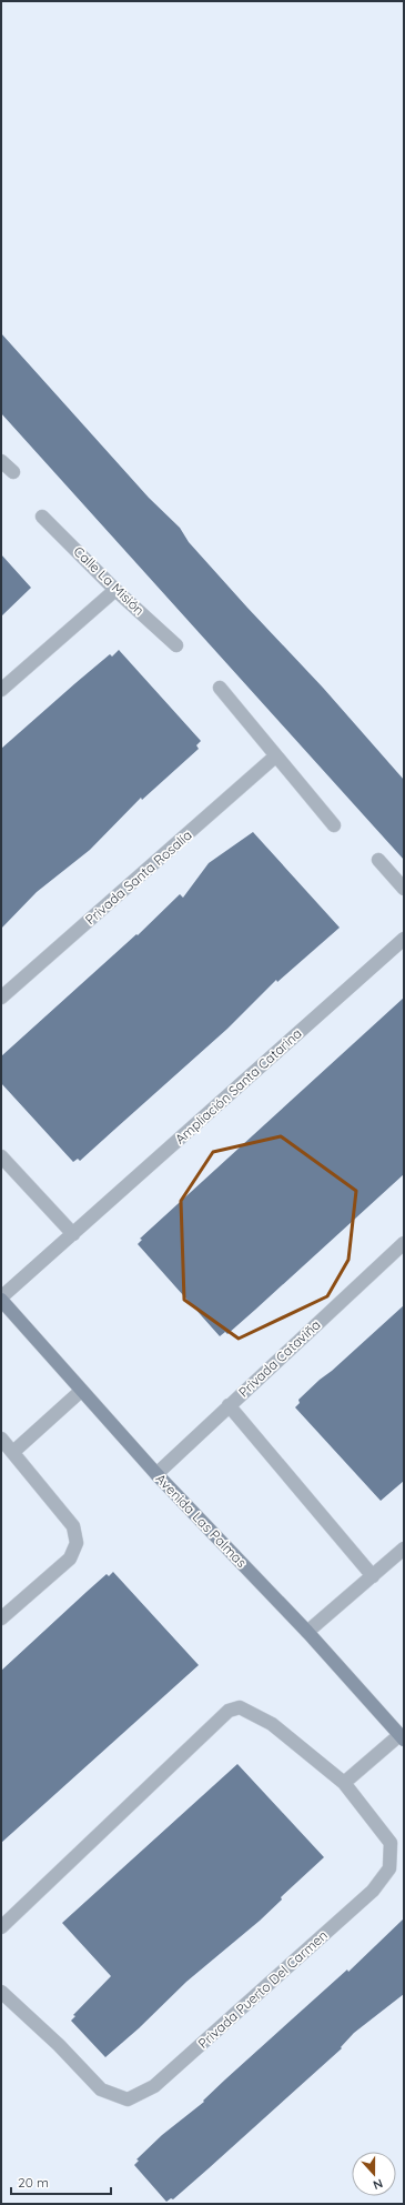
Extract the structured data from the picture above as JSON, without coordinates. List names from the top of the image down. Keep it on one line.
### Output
{"streets":{"main road":["Avenida Las Palmas"],"street":["Calle La Misión","Privada Santa Rosalía","Ampliación Santa Catarina","Privada Cataviña","Privada Puerto Del Carmen"]},"crossings":[["Ampliación Santa Catarina","Avenida Las Palmas"],["Privada Cataviña","Avenida Las Palmas"]],"scale_bar":"20 m","north":"bottom"}
